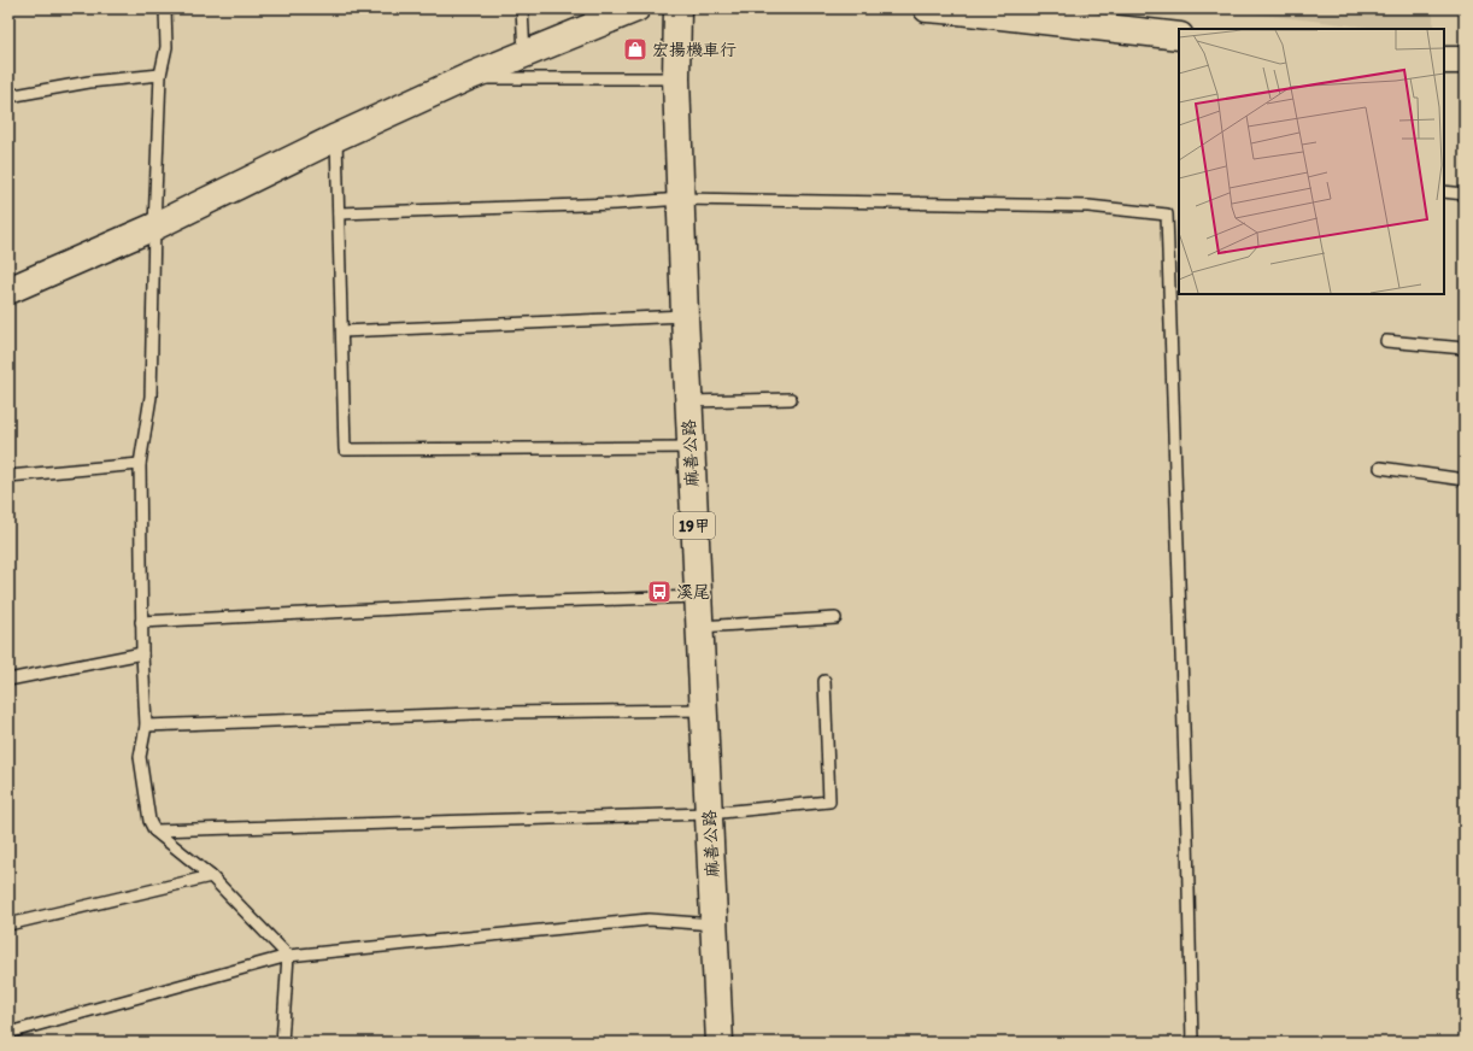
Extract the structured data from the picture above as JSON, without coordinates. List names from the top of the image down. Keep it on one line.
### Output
{"streets":{"main road":["麻善公路","19甲"]},"places":{"shop":["宏揚機車行"],"bus stop":["溪尾"]}}
